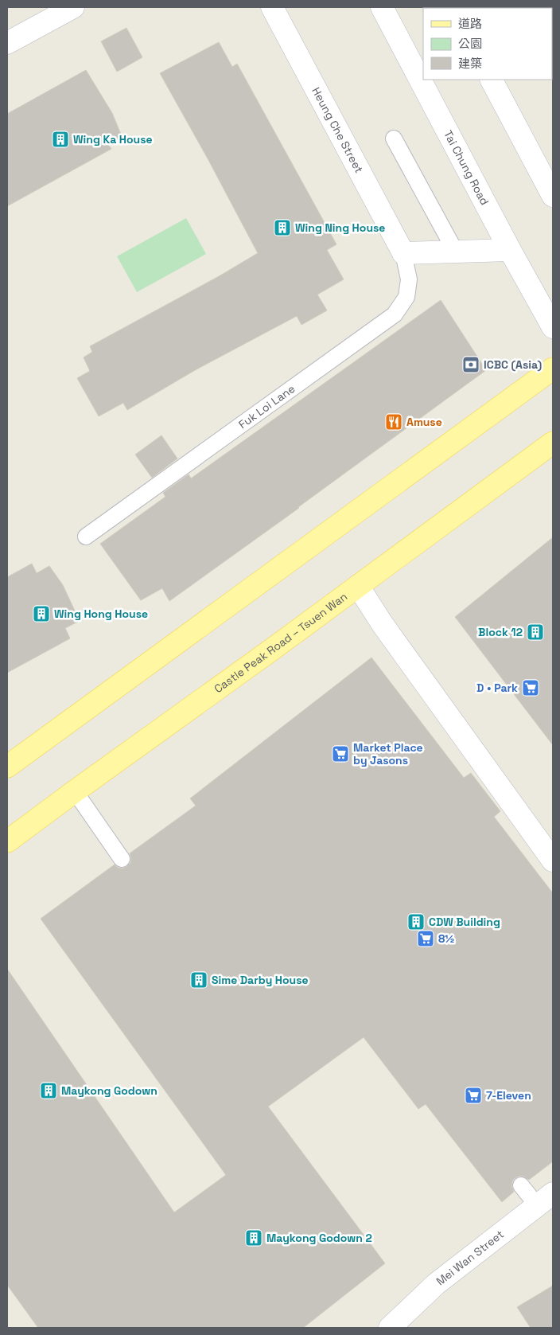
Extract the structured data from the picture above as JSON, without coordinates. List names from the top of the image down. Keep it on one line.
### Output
{"streets":{"main road":["Castle Peak Road – Tsuen Wan"],"street":["Heung Che Street","Tai Chung Road","Mei Wan Street"],"lane":["Fuk Loi Lane"]},"crossings":[["Heung Che Street","Fuk Loi Lane"]],"places":{"building":["Wing Ka House","Wing Ning House","Wing Hong House","Block 12","CDW Building","Sime Darby House","Maykong Godown","Maykong Godown 2"],"bank":["ICBC (Asia)"],"restaurant":["Amuse"],"supermarket":["D • Park","Market Place by Jasons","8½","7-Eleven"]},"legend":["道路","公園","建築"]}
